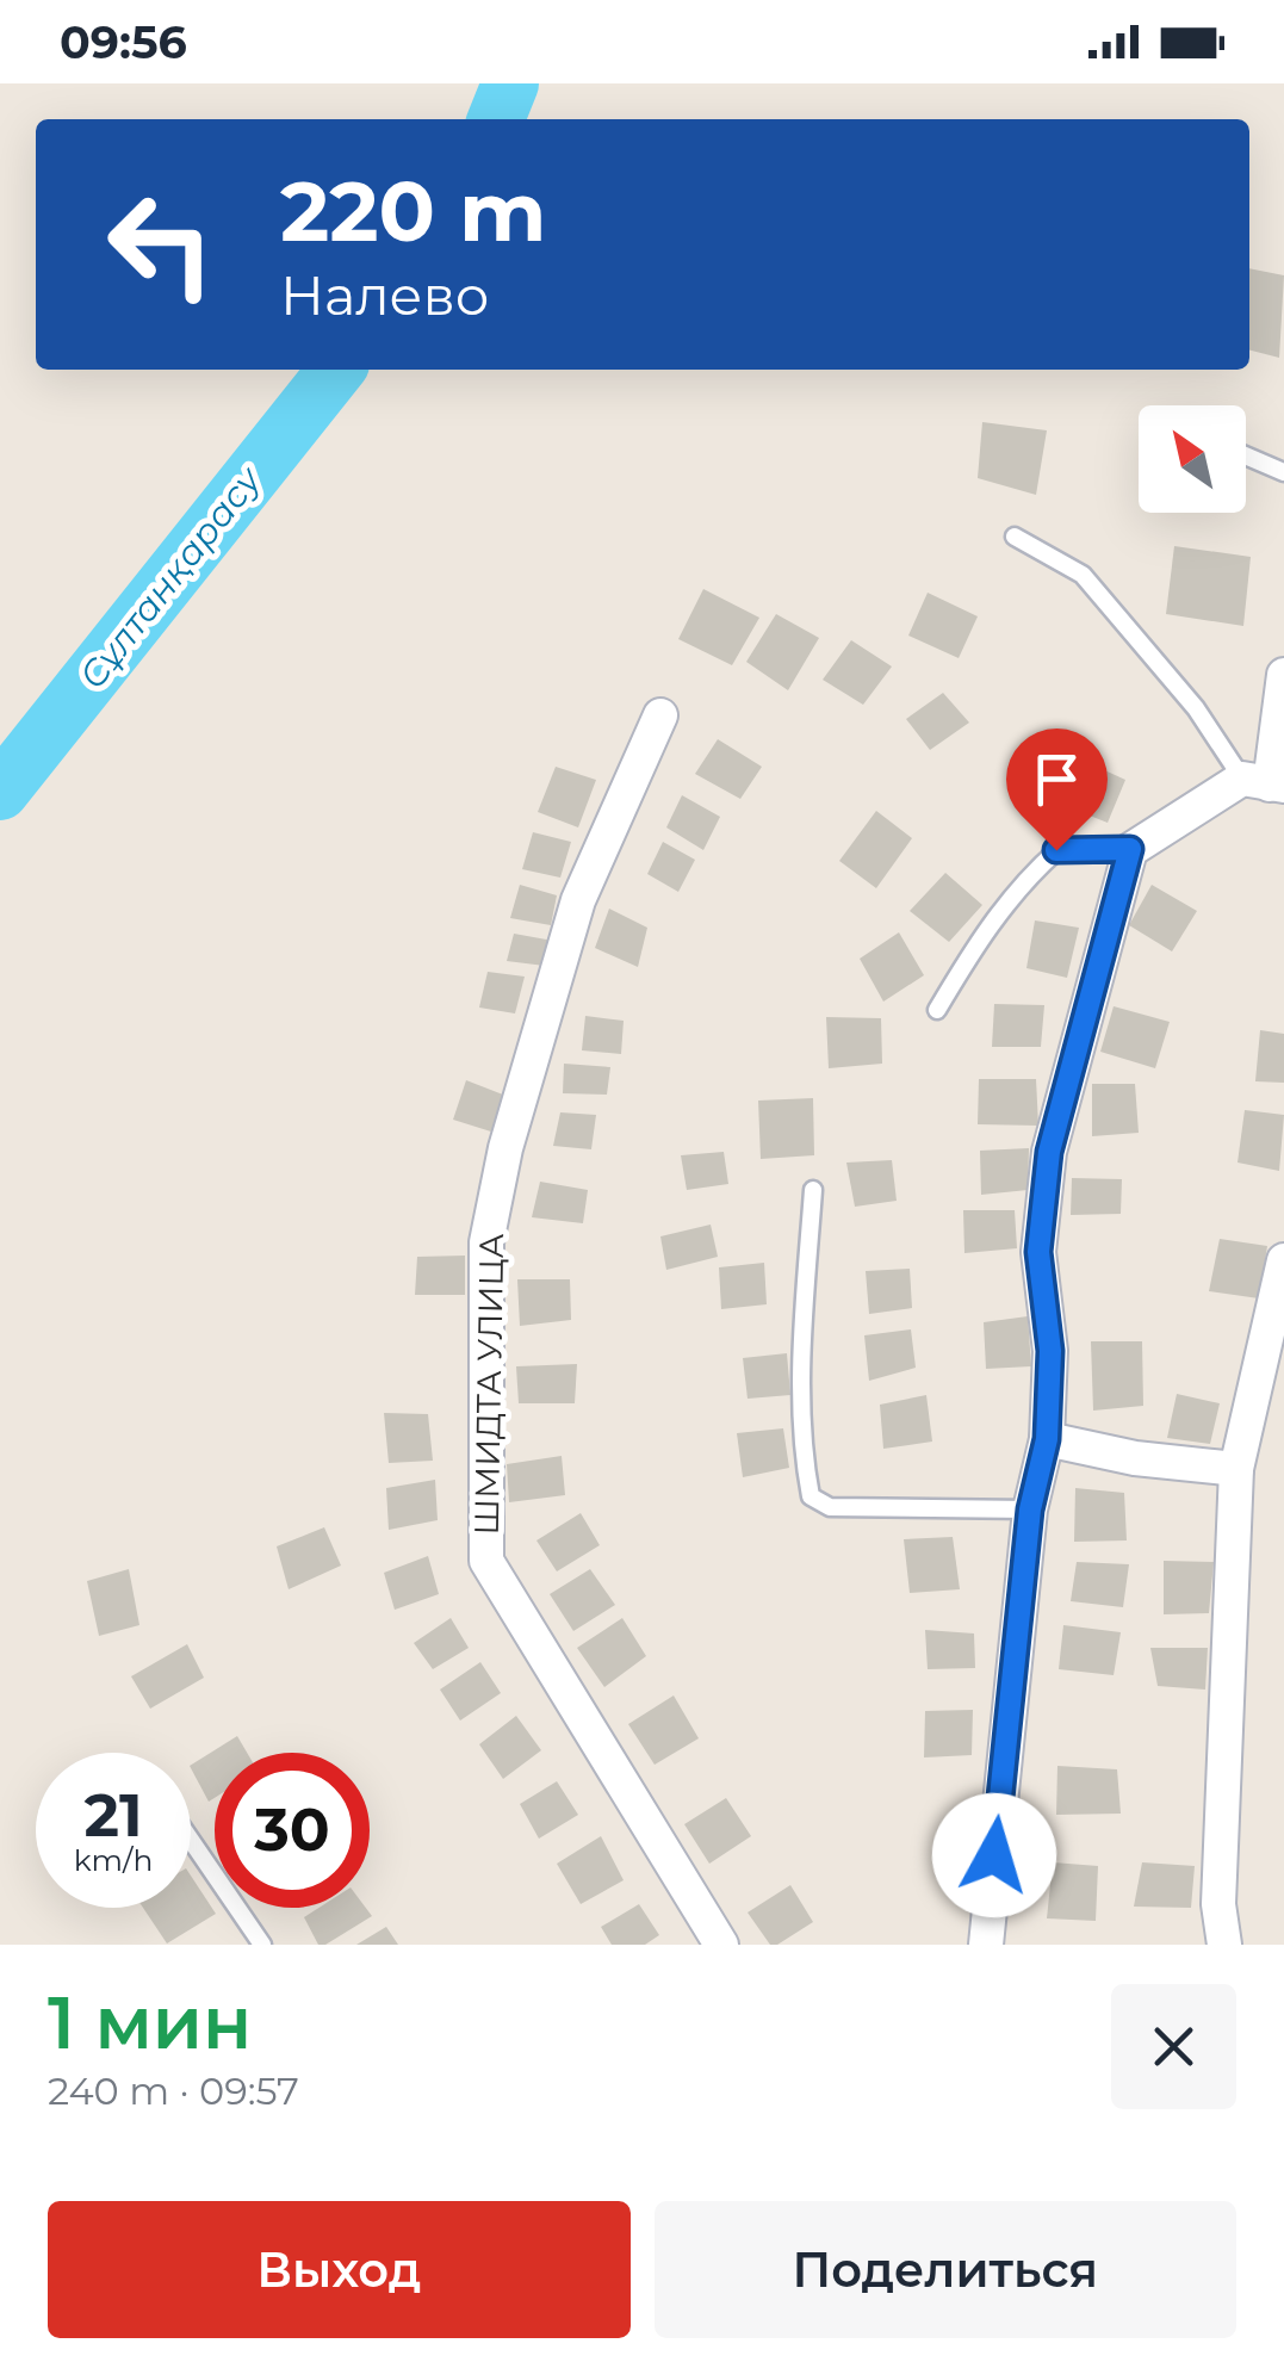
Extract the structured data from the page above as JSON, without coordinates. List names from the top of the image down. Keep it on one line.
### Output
{"streets":{"street":["ШМИДТА УЛИЦА"]},"water":["Сұлтанқарасу"],"north":"top left","page":{"status":"09:56","turn":["220 m","Налево"],"speed":"21 km/h","limit":"30","heading":["1 мин","240 m · 09:57"],"buttons":["Выход","Поделиться"]}}
